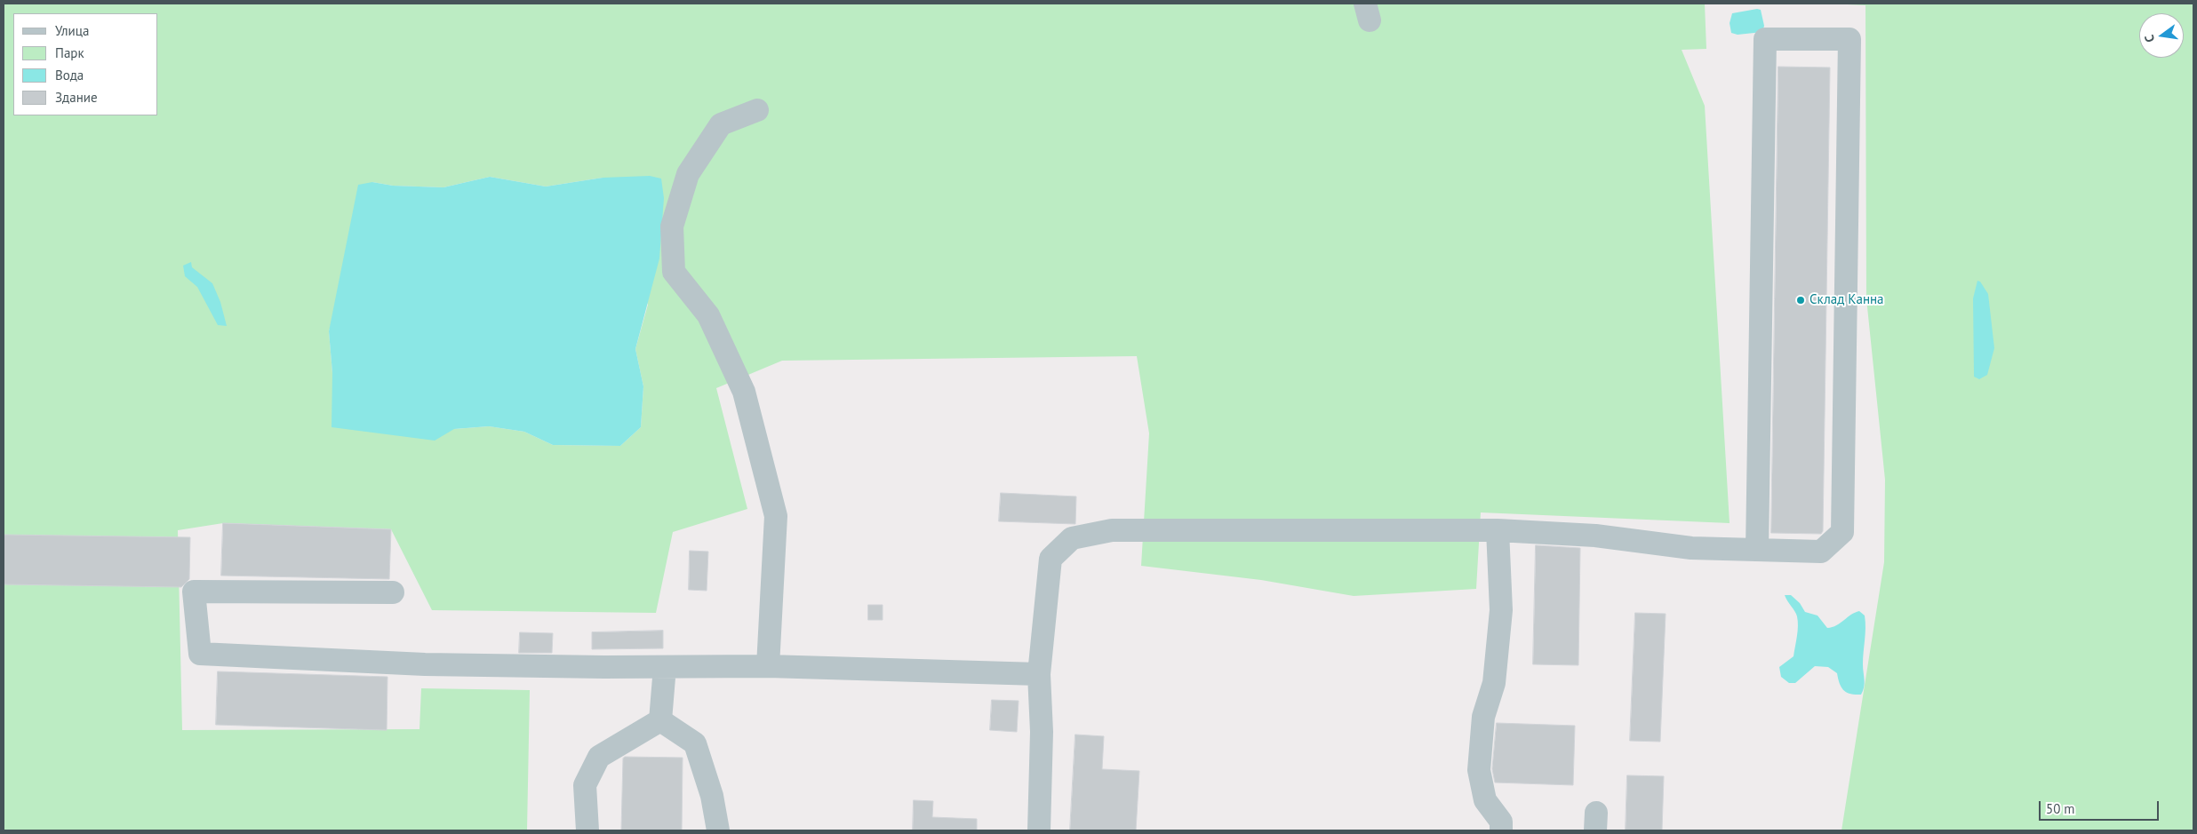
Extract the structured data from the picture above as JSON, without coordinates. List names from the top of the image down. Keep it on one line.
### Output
{"places":["Склад Канна"],"legend":["Улица","Парк","Вода","Здание"],"scale_bar":"50 m","north":"left"}
